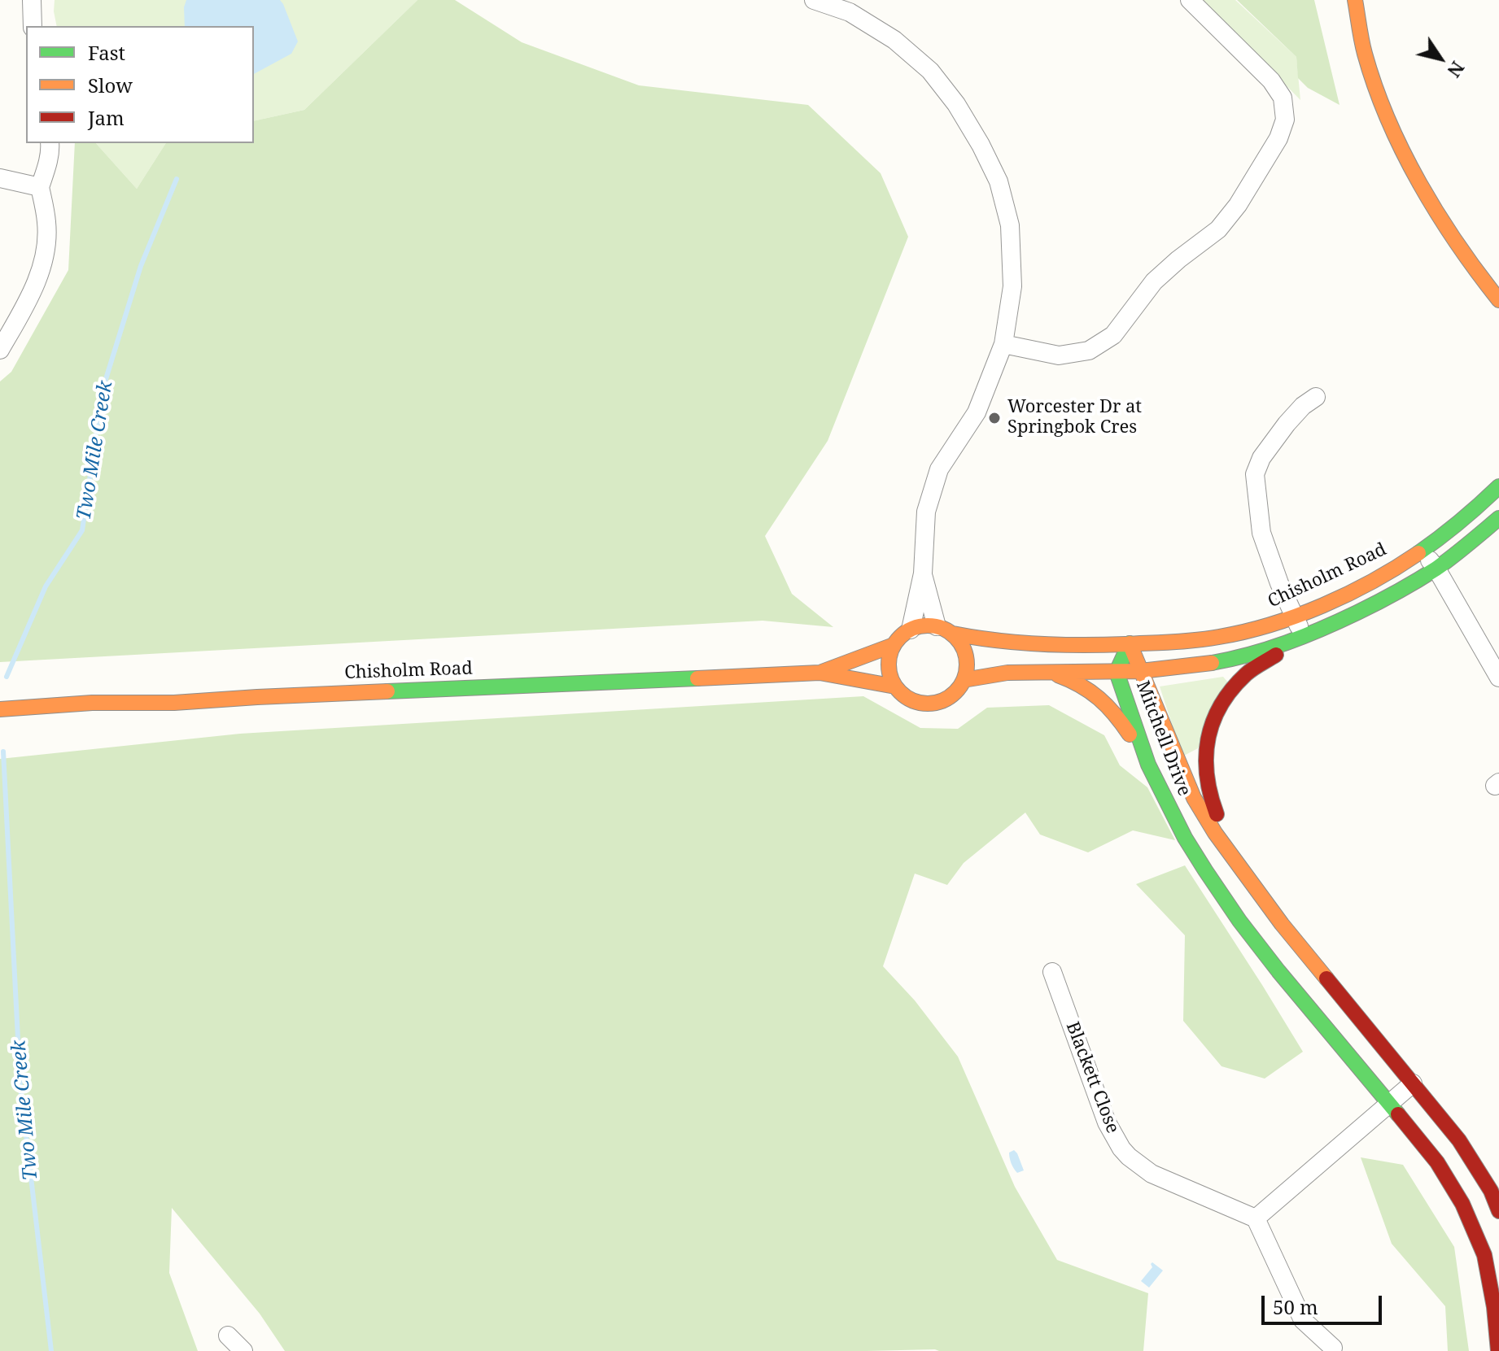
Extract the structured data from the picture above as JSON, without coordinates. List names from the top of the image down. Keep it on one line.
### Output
{"streets":{"main road":["Chisholm Road","Mitchell Drive"],"street":["Blackett Close"]},"crossings":[["Chisholm Road","Mitchell Drive"]],"water":["Two Mile Creek"],"places":["Worcester Dr at Springbok Cres"],"legend":["Fast","Slow","Jam"],"scale_bar":"50 m","north":"bottom right"}
